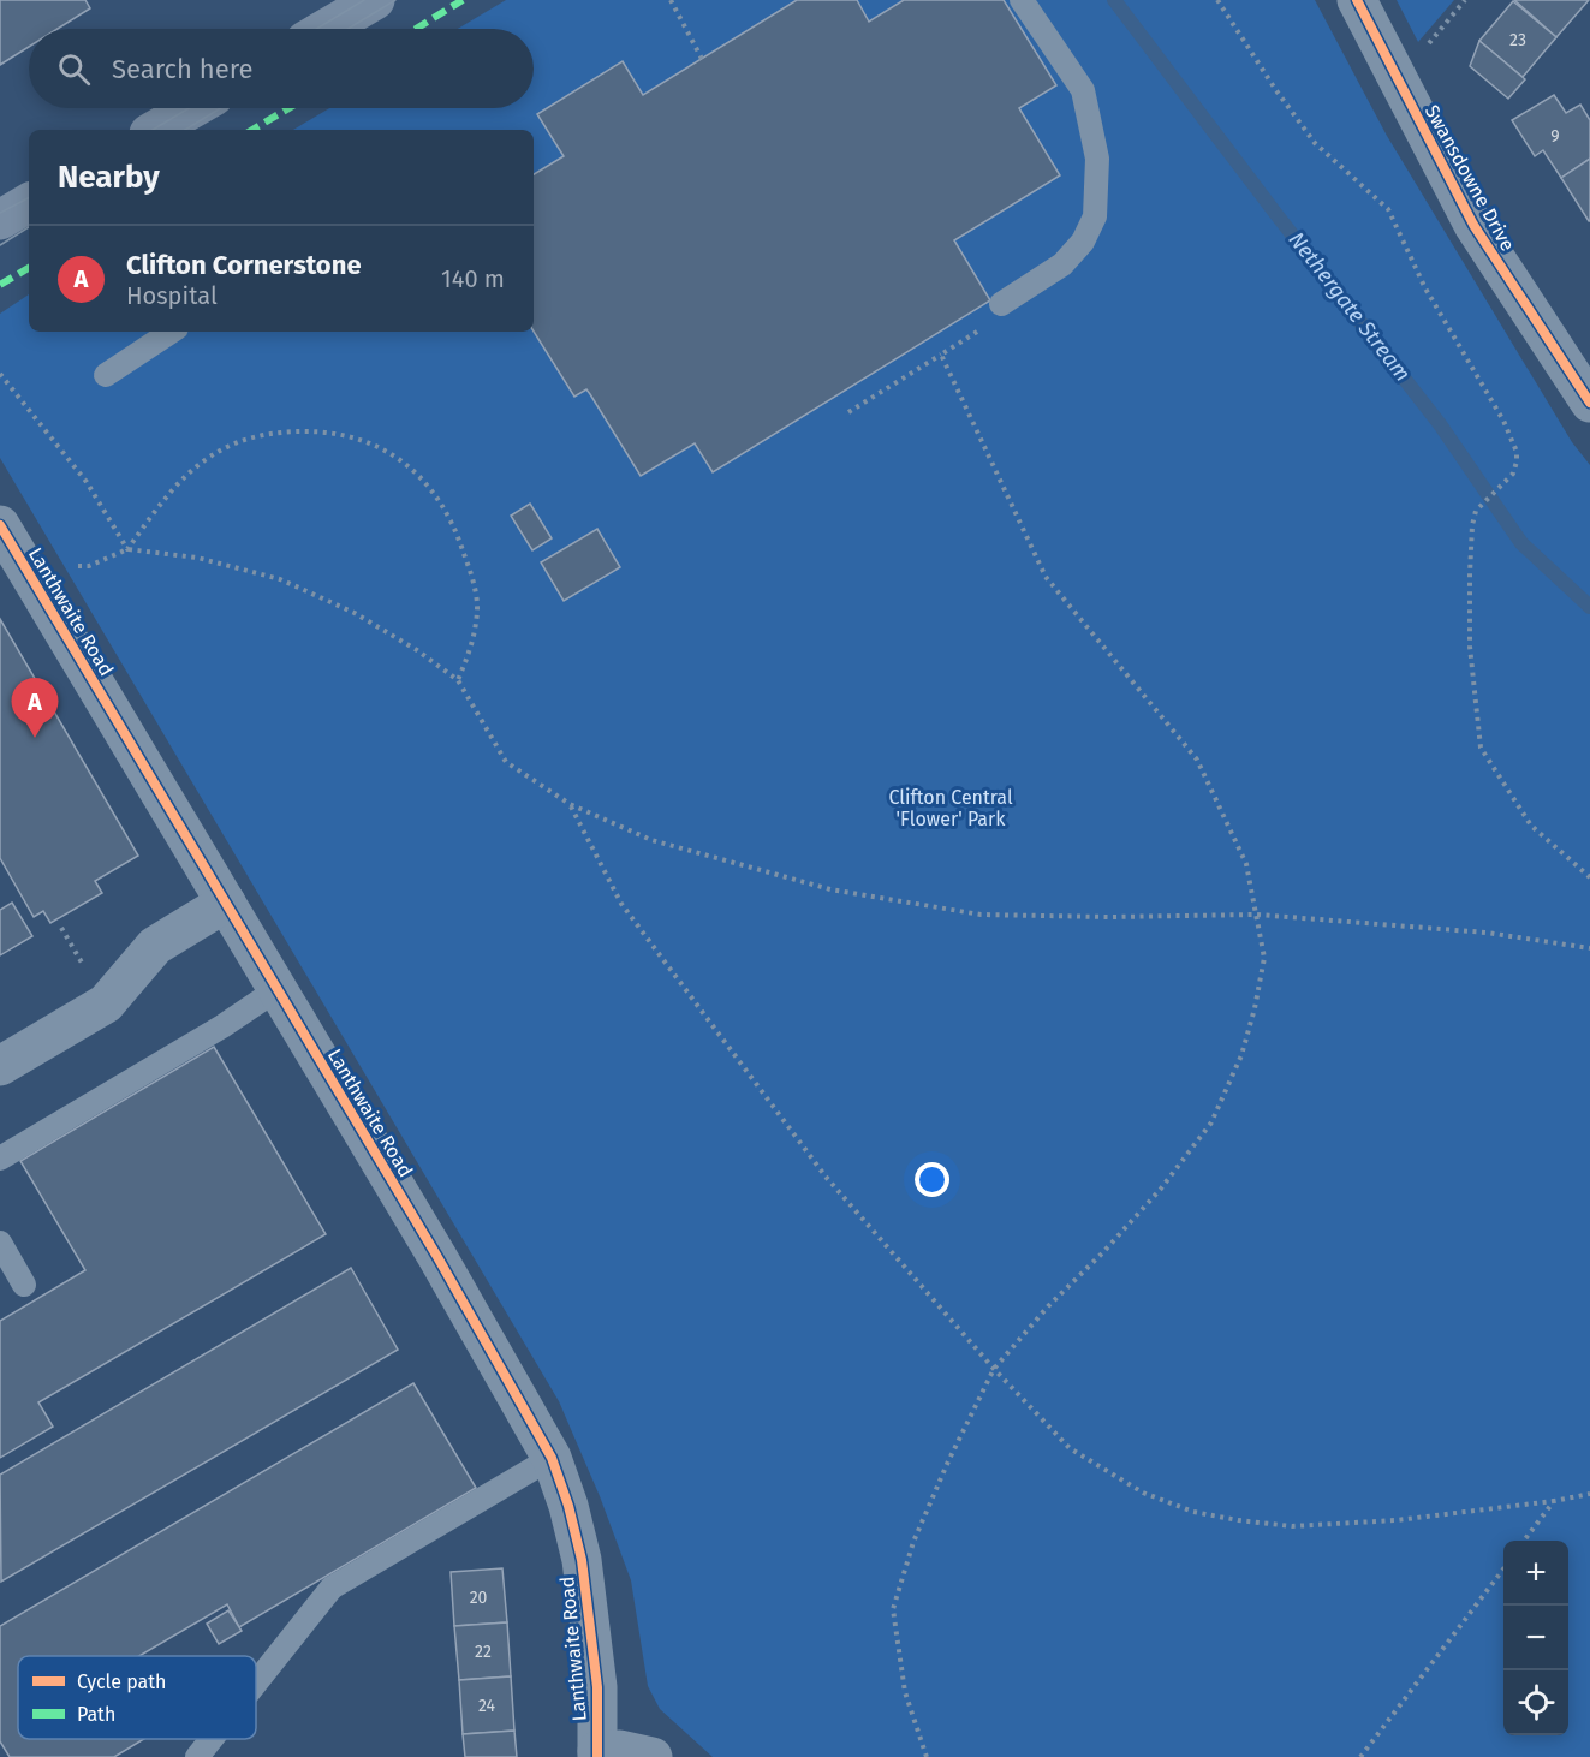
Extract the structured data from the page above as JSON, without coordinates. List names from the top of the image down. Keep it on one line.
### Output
{"streets":{"street":["Swansdowne Drive","Lanthwaite Road"]},"water":["Nethergate Stream"],"parks":["Clifton Central 'Flower' Park"],"house_numbers":["23","9","20","22","24"],"legend":["Cycle path","Path"],"page":{"search":"Search here","heading":"Nearby","list":[{"mark":"A","name":"Clifton Cornerstone","note":"Hospital","value":"140 m"}],"pins":"A","map_buttons":["+","−"]}}
